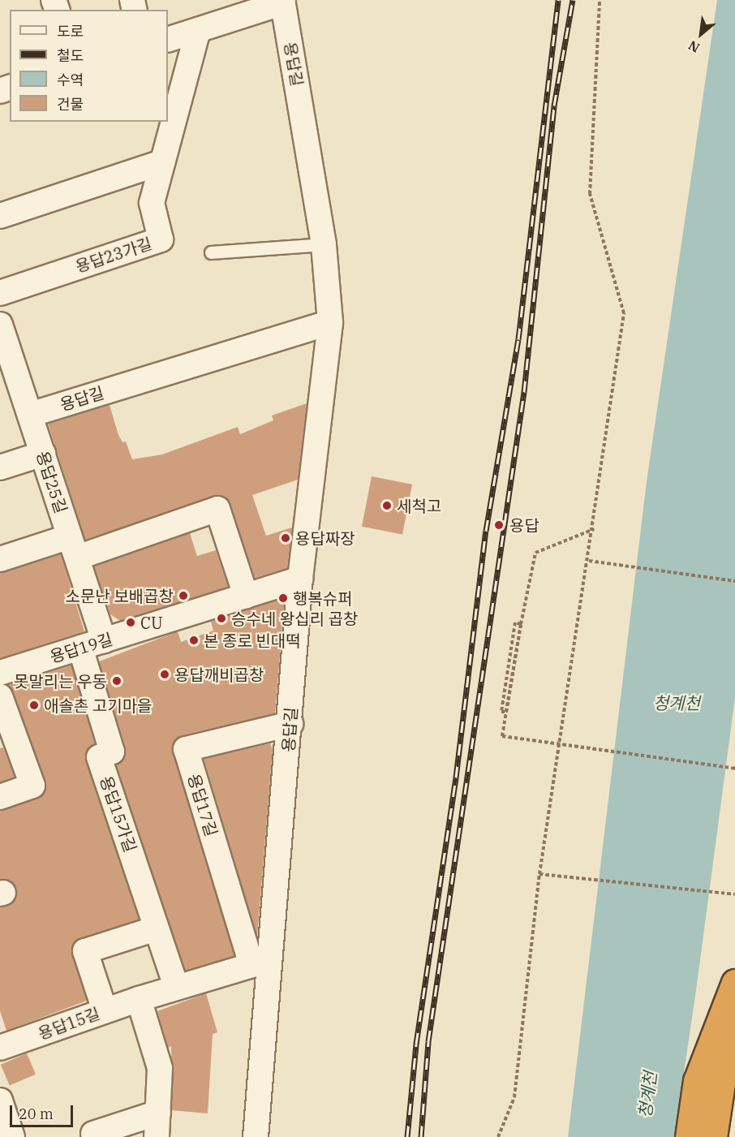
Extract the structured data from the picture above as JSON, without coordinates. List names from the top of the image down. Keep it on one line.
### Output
{"streets":{"street":["용답길","용답23가길","용답25길","용답19길","용답17길","용답15가길","용답15길"]},"crossings":[["용답길","용답25길"],["용답길","용답19길"],["용답길","용답17길"],["용답길","용답15길"],["용답25길","용답19길"],["용답19길","용답15가길"],["용답17길","용답15길"],["용답15가길","용답15길"]],"water":["청계천"],"places":["세척고","용답","용답짜장","소문난 보배곱창","행복슈퍼","승수네 왕십리 곱창","CU","본 종로 빈대떡","용답깨비곱창","못말리는 우동","애솔촌 고기마을"],"legend":["도로","철도","수역","건물"],"scale_bar":"20 m","north":"bottom left"}
